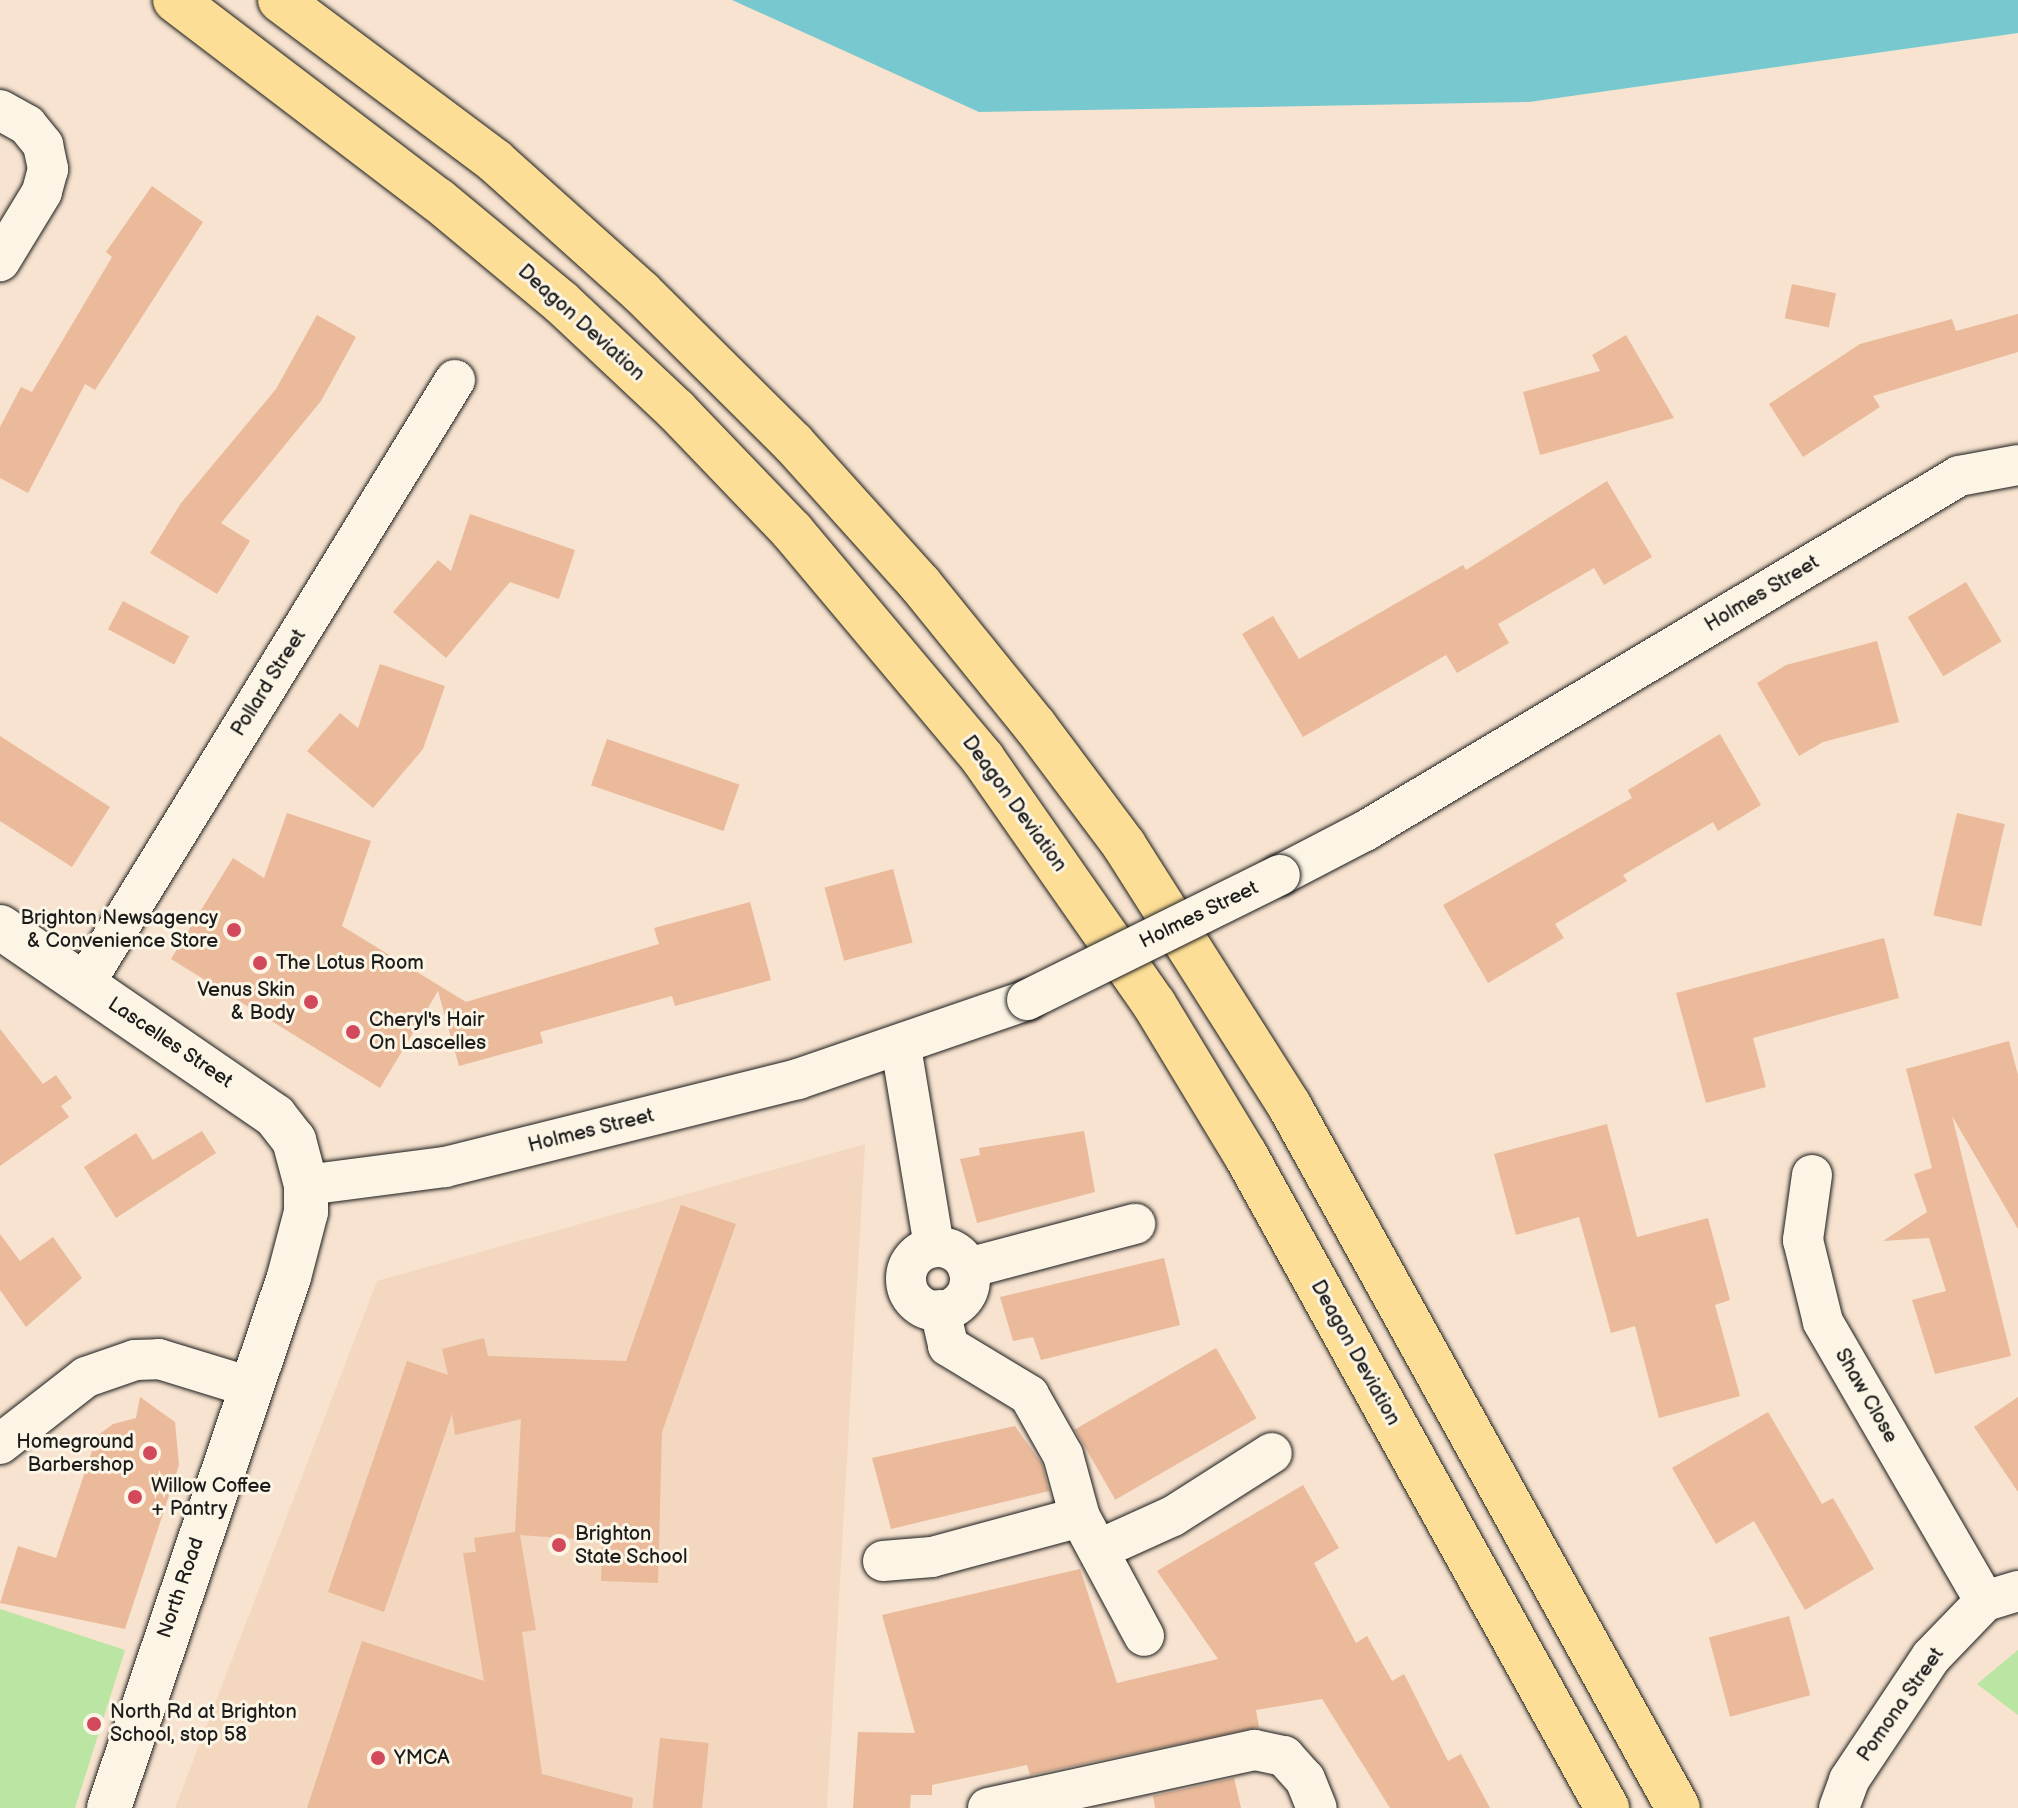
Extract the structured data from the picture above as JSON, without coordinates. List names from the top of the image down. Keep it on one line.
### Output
{"streets":{"highway":["Deagon Deviation"],"street":["Holmes Street","Pollard Street","Lascelles Street","Shaw Close","North Road","Pomona Street"]},"crossings":[["Holmes Street","Lascelles Street"],["Holmes Street","North Road"],["Pollard Street","Lascelles Street"],["Lascelles Street","North Road"],["Shaw Close","Pomona Street"]],"places":["Brighton Newsagency & Convenience Store","The Lotus Room","Venus Skin & Body","Cheryl's Hair On Lascelles","Homeground Barbershop","Willow Coffee + Pantry","Brighton State School","North Rd at Brighton School, stop 58","YMCA"]}
